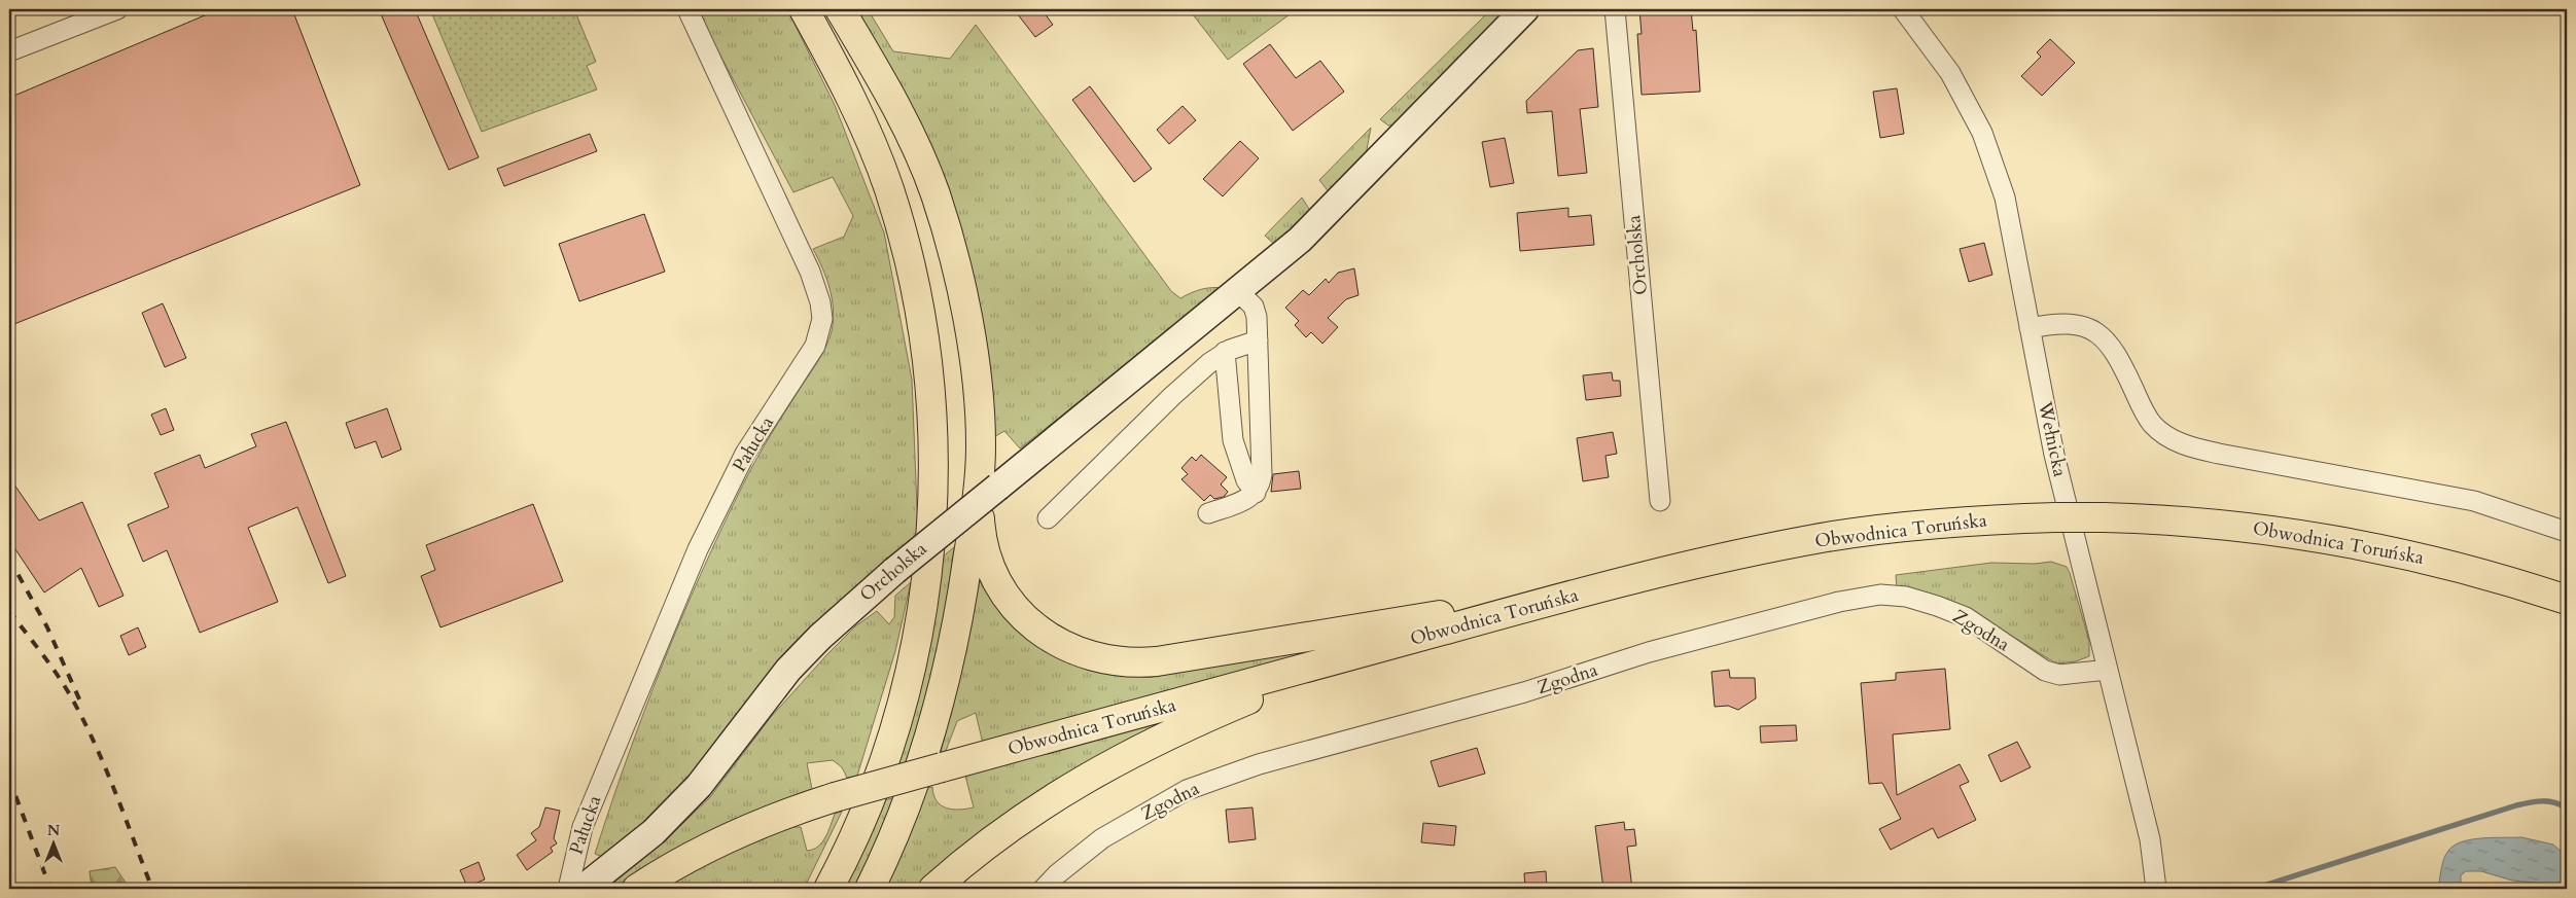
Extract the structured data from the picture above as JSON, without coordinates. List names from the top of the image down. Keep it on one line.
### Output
{"streets":{"main road":["Obwodnica Toruńska"],"street":["Orcholska","Wełnicka","Pałucka","Zgodna"]},"crossings":[["Wełnicka","Zgodna"]],"north":"top"}
